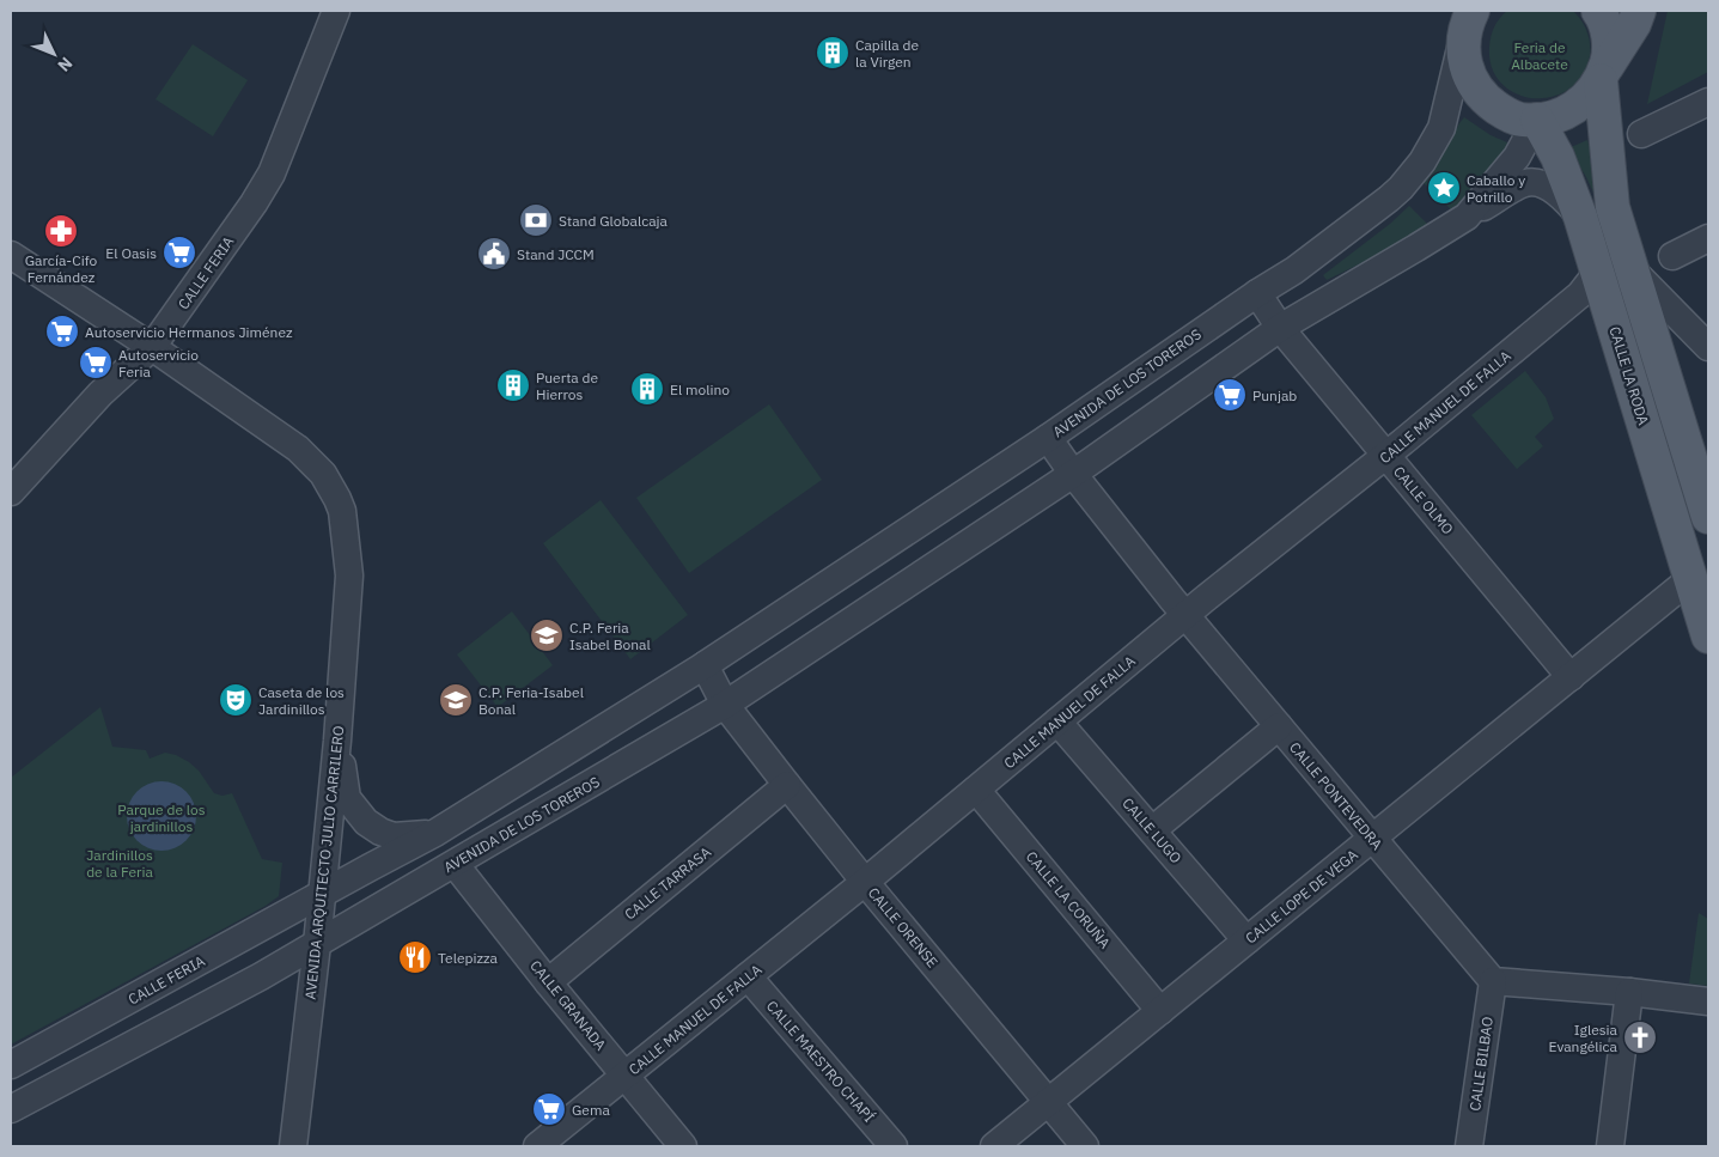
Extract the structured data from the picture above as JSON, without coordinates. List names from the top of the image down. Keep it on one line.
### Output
{"streets":{"main road":["CALLE LA RODA"],"street":["CALLE FERIA","AVENIDA DE LOS TOREROS","CALLE MANUEL DE FALLA","CALLE OLMO","CALLE PONTEVEDRA","CALLE LUGO","AVENIDA ARQUITECTO JULIO CARRILERO","CALLE TARRASA","CALLE LOPE DE VEGA","CALLE LA CORUÑA","CALLE ORENSE","CALLE GRANADA","CALLE MAESTRO CHAPÍ","CALLE BILBAO"]},"crossings":[["CALLE FERIA","AVENIDA DE LOS TOREROS"],["CALLE FERIA","AVENIDA ARQUITECTO JULIO CARRILERO"],["CALLE LA RODA","AVENIDA DE LOS TOREROS"],["CALLE LA RODA","CALLE MANUEL DE FALLA"],["CALLE LA RODA","CALLE LOPE DE VEGA"],["AVENIDA DE LOS TOREROS","CALLE OLMO"],["AVENIDA DE LOS TOREROS","CALLE PONTEVEDRA"],["AVENIDA DE LOS TOREROS","AVENIDA ARQUITECTO JULIO CARRILERO"],["AVENIDA DE LOS TOREROS","CALLE ORENSE"],["AVENIDA DE LOS TOREROS","CALLE GRANADA"],["CALLE MANUEL DE FALLA","CALLE OLMO"],["CALLE MANUEL DE FALLA","CALLE PONTEVEDRA"],["CALLE MANUEL DE FALLA","CALLE LUGO"],["CALLE MANUEL DE FALLA","CALLE LA CORUÑA"],["CALLE MANUEL DE FALLA","CALLE ORENSE"],["CALLE MANUEL DE FALLA","CALLE GRANADA"],["CALLE MANUEL DE FALLA","CALLE MAESTRO CHAPÍ"],["CALLE OLMO","CALLE LOPE DE VEGA"],["CALLE PONTEVEDRA","CALLE LOPE DE VEGA"],["CALLE PONTEVEDRA","CALLE BILBAO"],["CALLE LUGO","CALLE LOPE DE VEGA"],["CALLE TARRASA","CALLE ORENSE"],["CALLE TARRASA","CALLE GRANADA"],["CALLE LOPE DE VEGA","CALLE LA CORUÑA"],["CALLE LOPE DE VEGA","CALLE ORENSE"]],"parks":["Feria de Albacete","Parque de los jardinillos","Jardinillos de la Feria"],"places":{"building":["Capilla de la Virgen","Puerta de Hierros","El molino"],"place":["Caballo y Potrillo"],"bank":["Stand Globalcaja"],"pharmacy":["García-Cifo Fernández"],"supermarket":["El Oasis","Autoservicio Hermanos Jiménez","Autoservicio Feria","Punjab","Gema"],"public building":["Stand JCCM"],"school or university":["C.P. Feria Isabel Bonal","C.P. Feria-Isabel Bonal"],"theatre":["Caseta de los Jardinillos"],"restaurant":["Telepizza"],"church":["Iglesia Evangélica"]},"north":"bottom right"}
